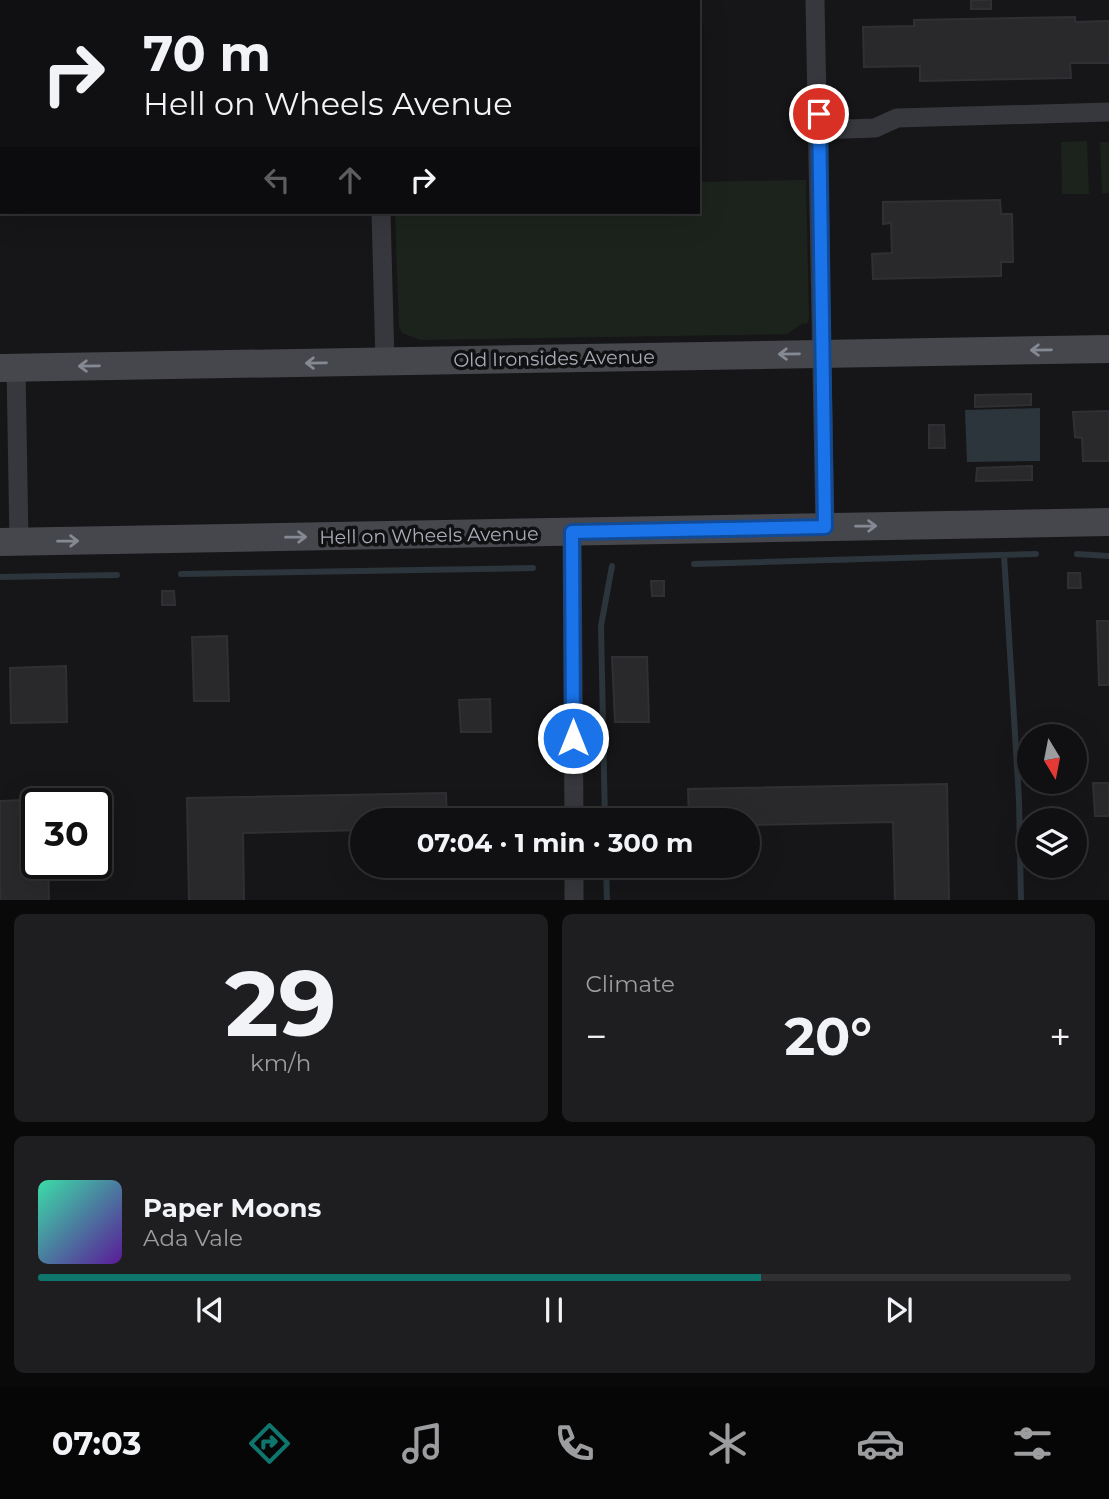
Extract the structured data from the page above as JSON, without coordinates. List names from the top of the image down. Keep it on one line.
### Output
{"streets":{"street":["Old Ironsides Avenue","Hell on Wheels Avenue"]},"one_way":["Old Ironsides Avenue","Hell on Wheels Avenue"],"north":"bottom","page":{"turn":["70 m","Hell on Wheels Avenue"],"limit":"30","trip":"07:04 · 1 min · 300 m","tile":[["29","km/h"],"Climate"],"heat":["−","20°","+"],"song":["Paper Moons","Ada Vale"],"tabs":"07:03"}}
